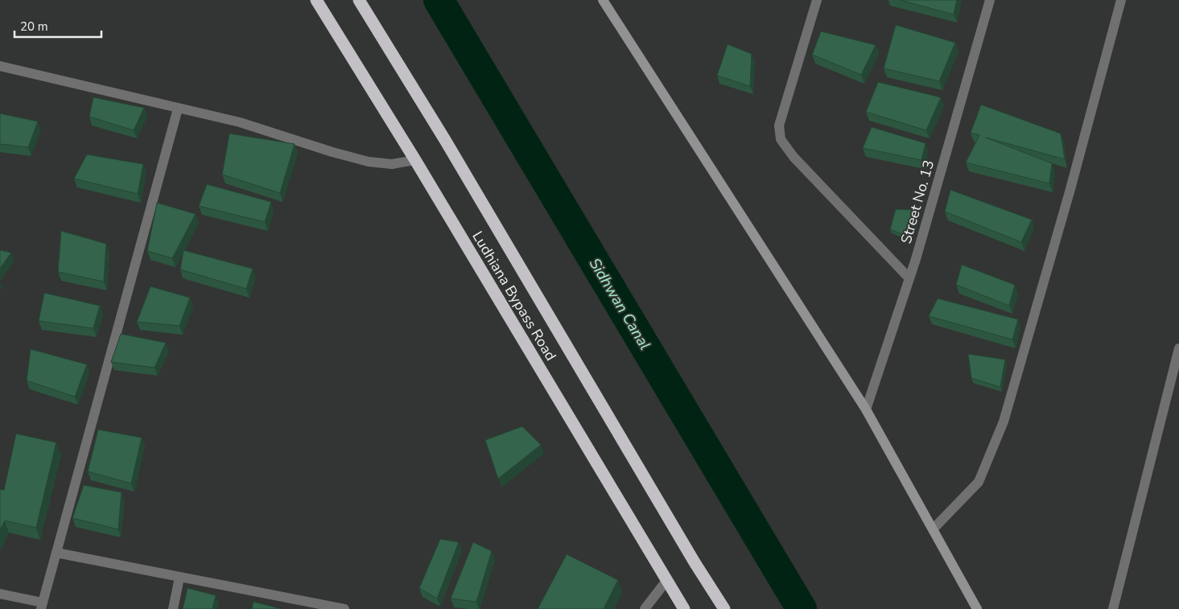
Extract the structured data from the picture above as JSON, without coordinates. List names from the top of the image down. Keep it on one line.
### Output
{"streets":{"highway":["Ludhiana Bypass Road"],"street":["Street No. 13"]},"water":["Sidhwan Canal"],"scale_bar":"20 m"}
